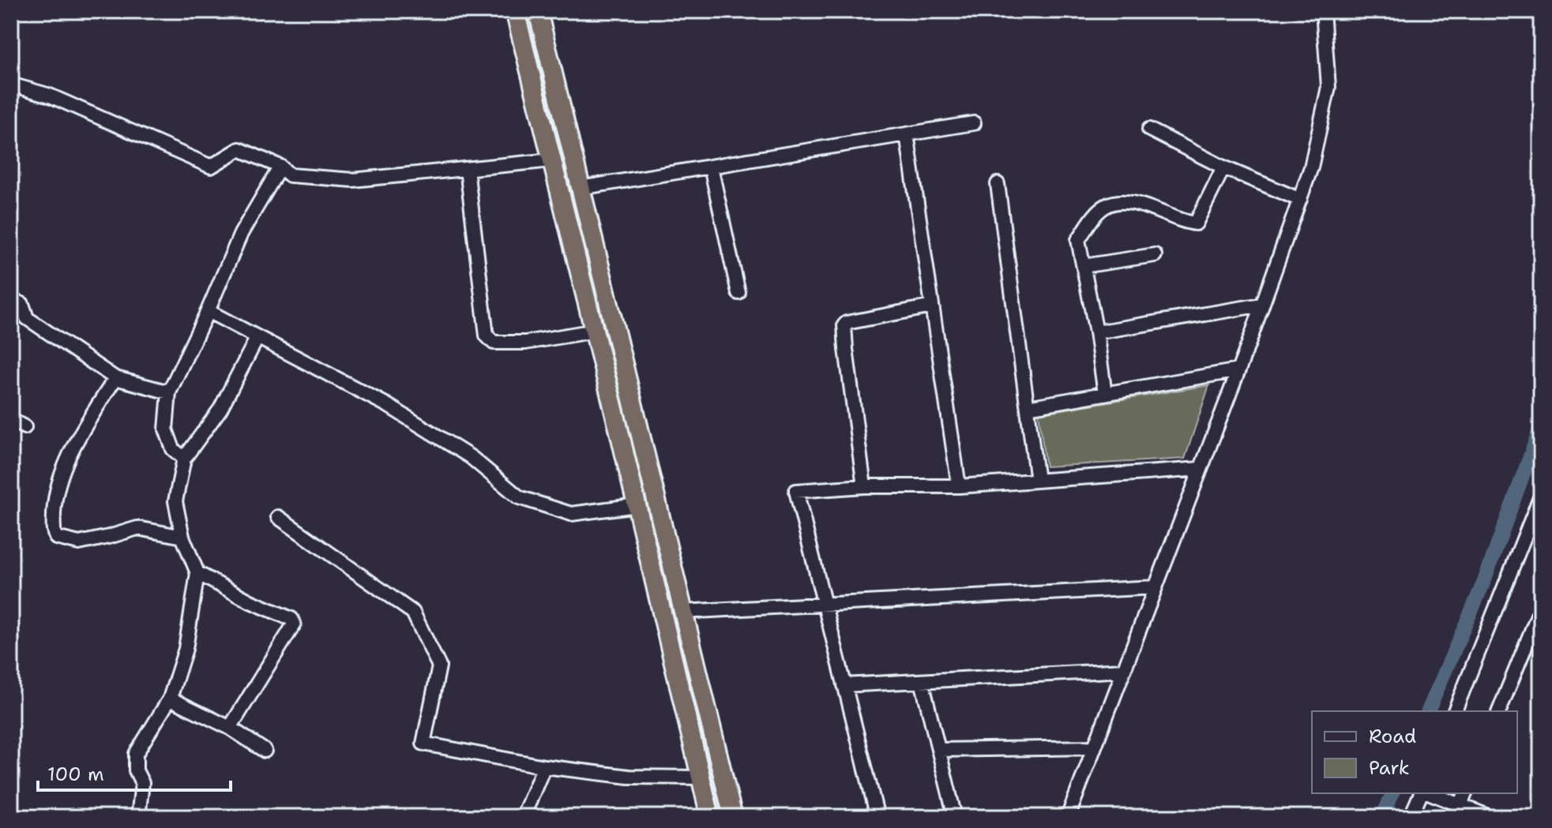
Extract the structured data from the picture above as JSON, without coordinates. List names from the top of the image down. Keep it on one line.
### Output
{"legend":["Road","Park"],"scale_bar":"100 m"}
